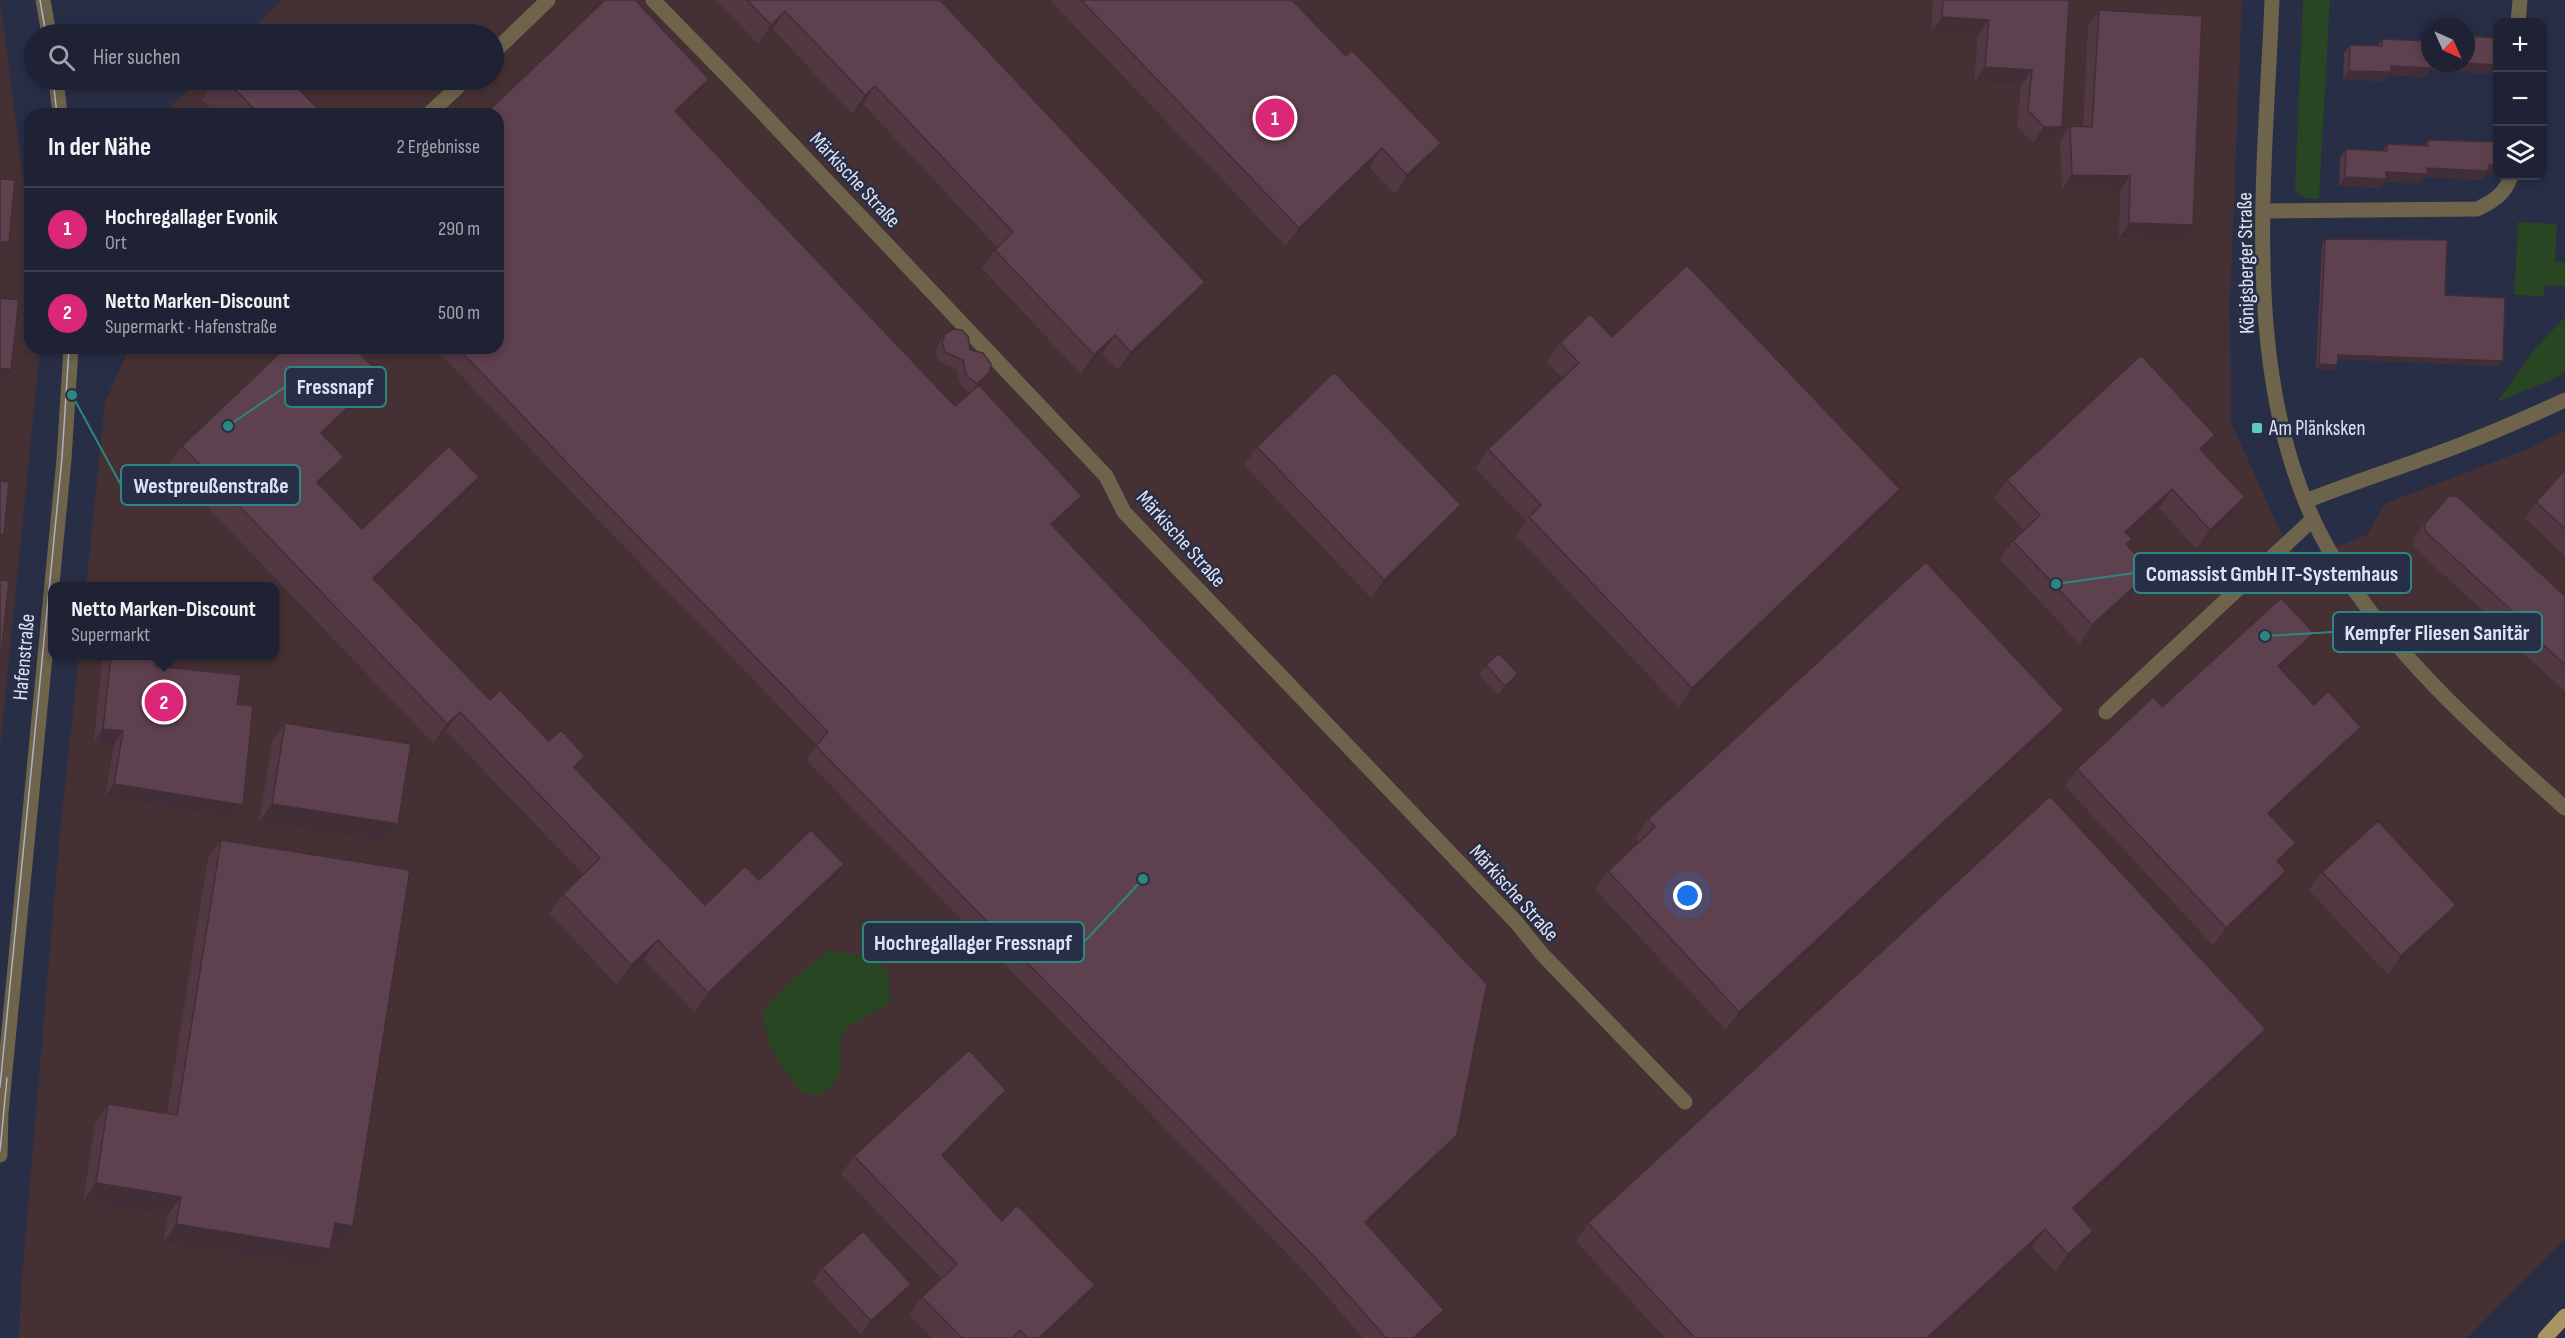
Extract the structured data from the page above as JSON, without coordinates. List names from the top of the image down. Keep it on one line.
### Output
{"streets":{"street":["Märkische Straße","Königsberger Straße","Hafenstraße"]},"places":{"other":["Westpreußenstraße","Fressnapf","Comassist GmbH IT-Systemhaus","Kempfer Fliesen Sanitär","Hochregallager Fressnapf"],"transit":["Am Plänksken"]},"north":"bottom right","page":{"map_buttons":["+","−"],"search":"Hier suchen","pins":["1","2"],"heading":["In der Nähe","2 Ergebnisse"],"list":[{"mark":"1","name":"Hochregallager Evonik","note":"Ort","value":"290 m"},{"mark":"2","name":"Netto Marken-Discount","note":"Supermarkt · Hafenstraße","value":"500 m"}],"popup":["Netto Marken-Discount","Supermarkt"]}}
